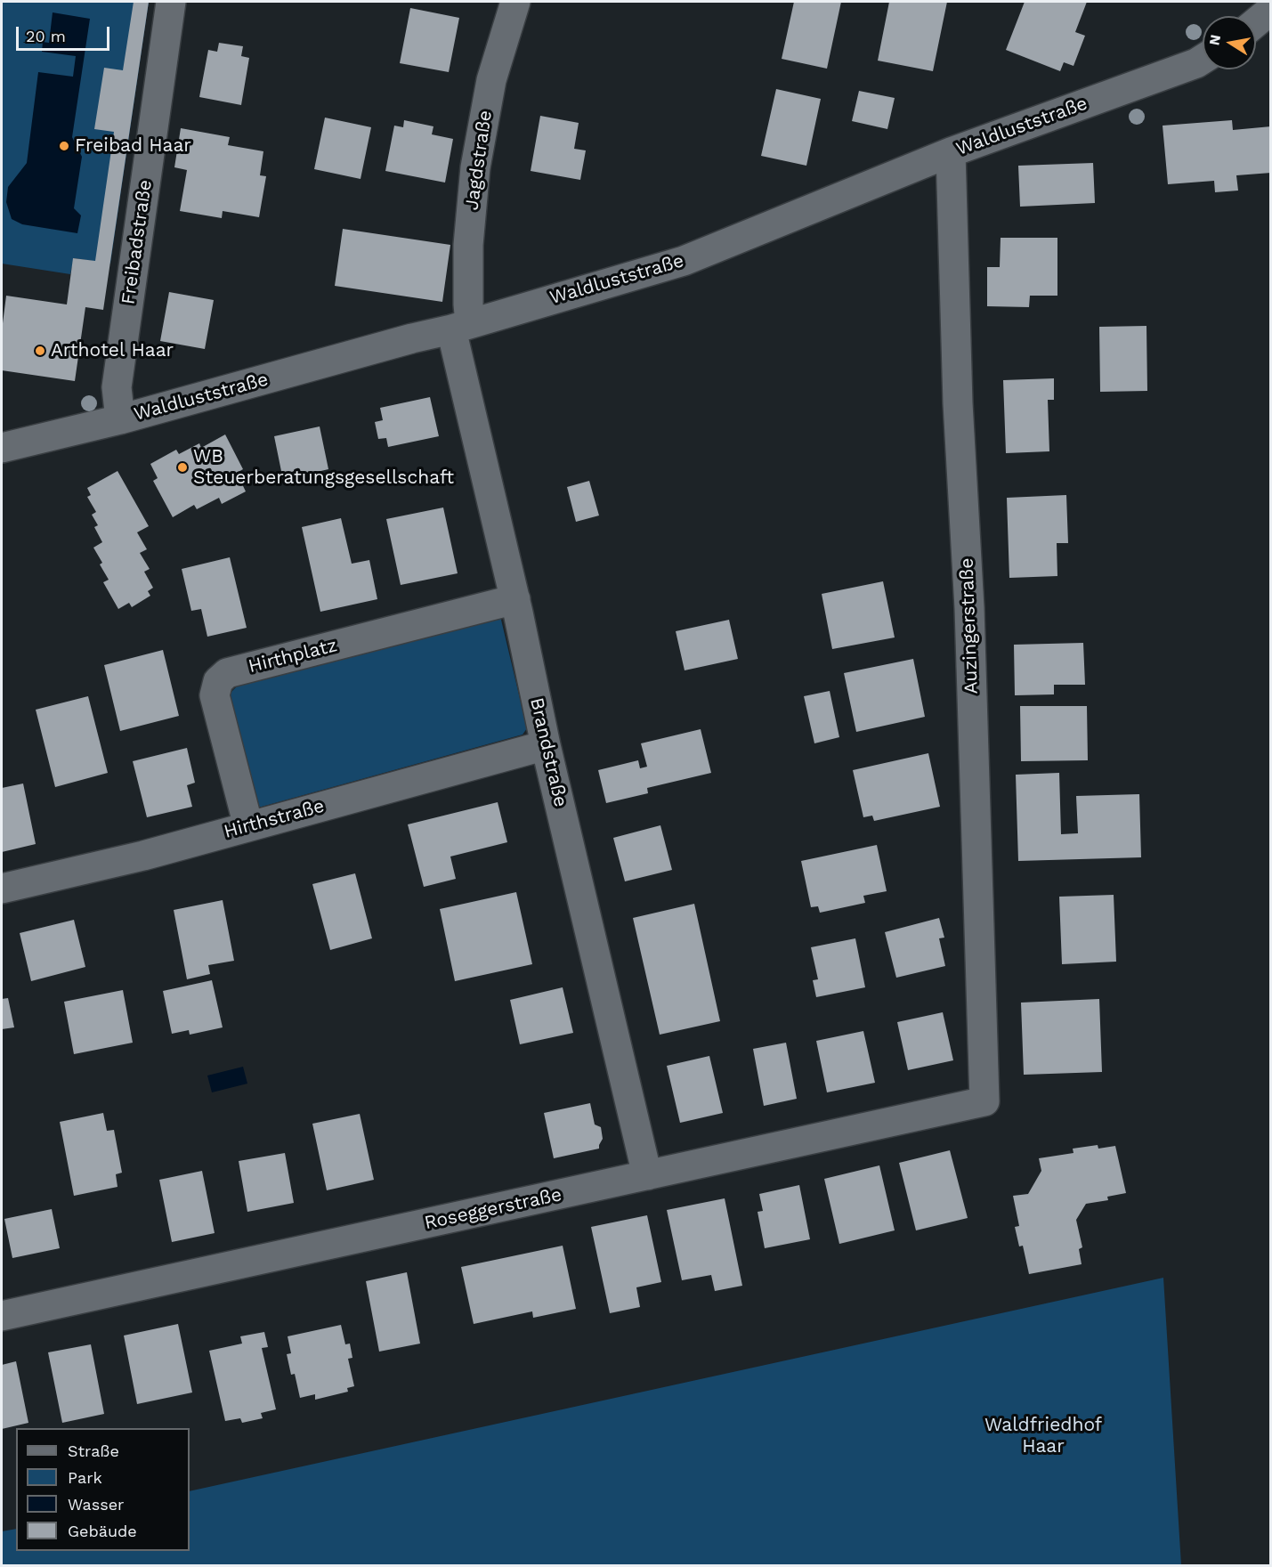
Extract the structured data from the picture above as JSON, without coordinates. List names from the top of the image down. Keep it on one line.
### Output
{"streets":{"street":["Waldluststraße","Jagdstraße","Freibadstraße","Auzingerstraße","Hirthplatz","Brandstraße","Hirthstraße","Roseggerstraße"]},"crossings":[["Waldluststraße","Jagdstraße"],["Waldluststraße","Freibadstraße"],["Waldluststraße","Auzingerstraße"],["Waldluststraße","Brandstraße"],["Jagdstraße","Brandstraße"],["Auzingerstraße","Roseggerstraße"],["Hirthplatz","Brandstraße"],["Hirthplatz","Hirthstraße"],["Brandstraße","Hirthstraße"],["Brandstraße","Roseggerstraße"]],"parks":["Waldfriedhof Haar"],"places":["Freibad Haar","Arthotel Haar","WB Steuerberatungsgesellschaft"],"legend":["Straße","Park","Wasser","Gebäude"],"scale_bar":"20 m","north":"left"}
